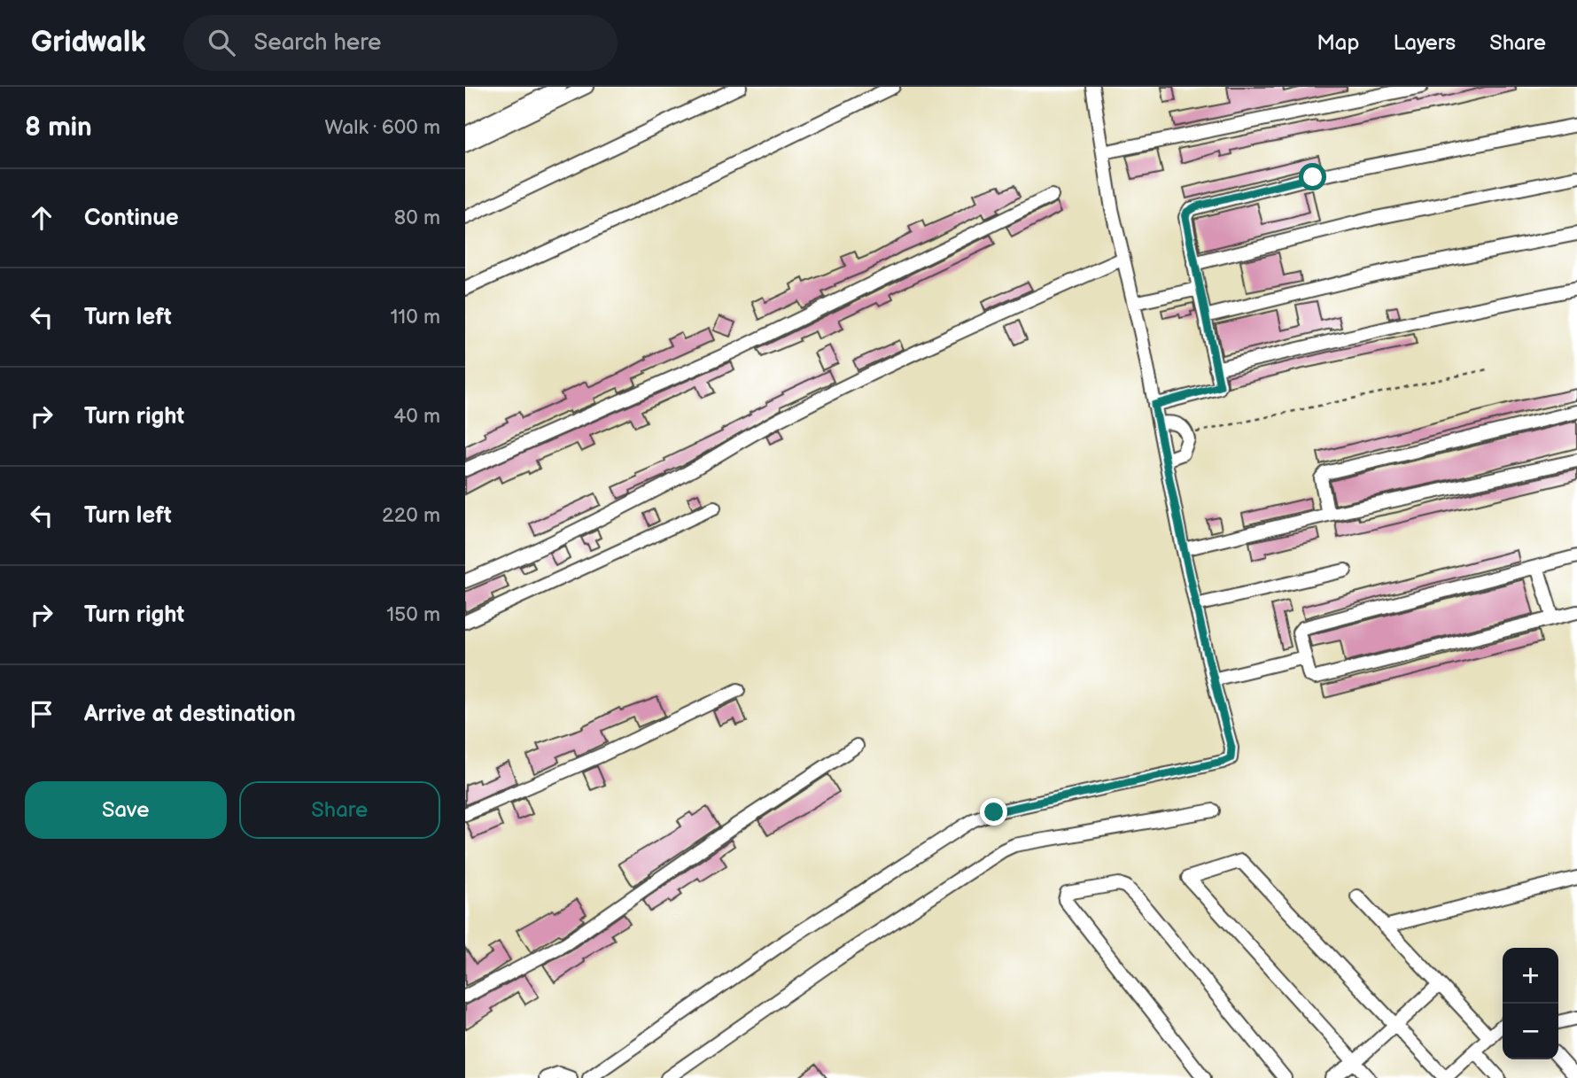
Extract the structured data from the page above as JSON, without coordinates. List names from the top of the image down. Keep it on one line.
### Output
{"page":{"header":"Gridwalk","search":"Search here","nav":["Map","Layers","Share"],"heading":["8 min","Walk · 600 m"],"list":[["Continue","80 m"],["Turn left","110 m"],["Turn right","40 m"],["Turn left","220 m"],["Turn right","150 m"],"Arrive at destination"],"buttons":["Save","Share"],"map_buttons":["+","−"]}}
